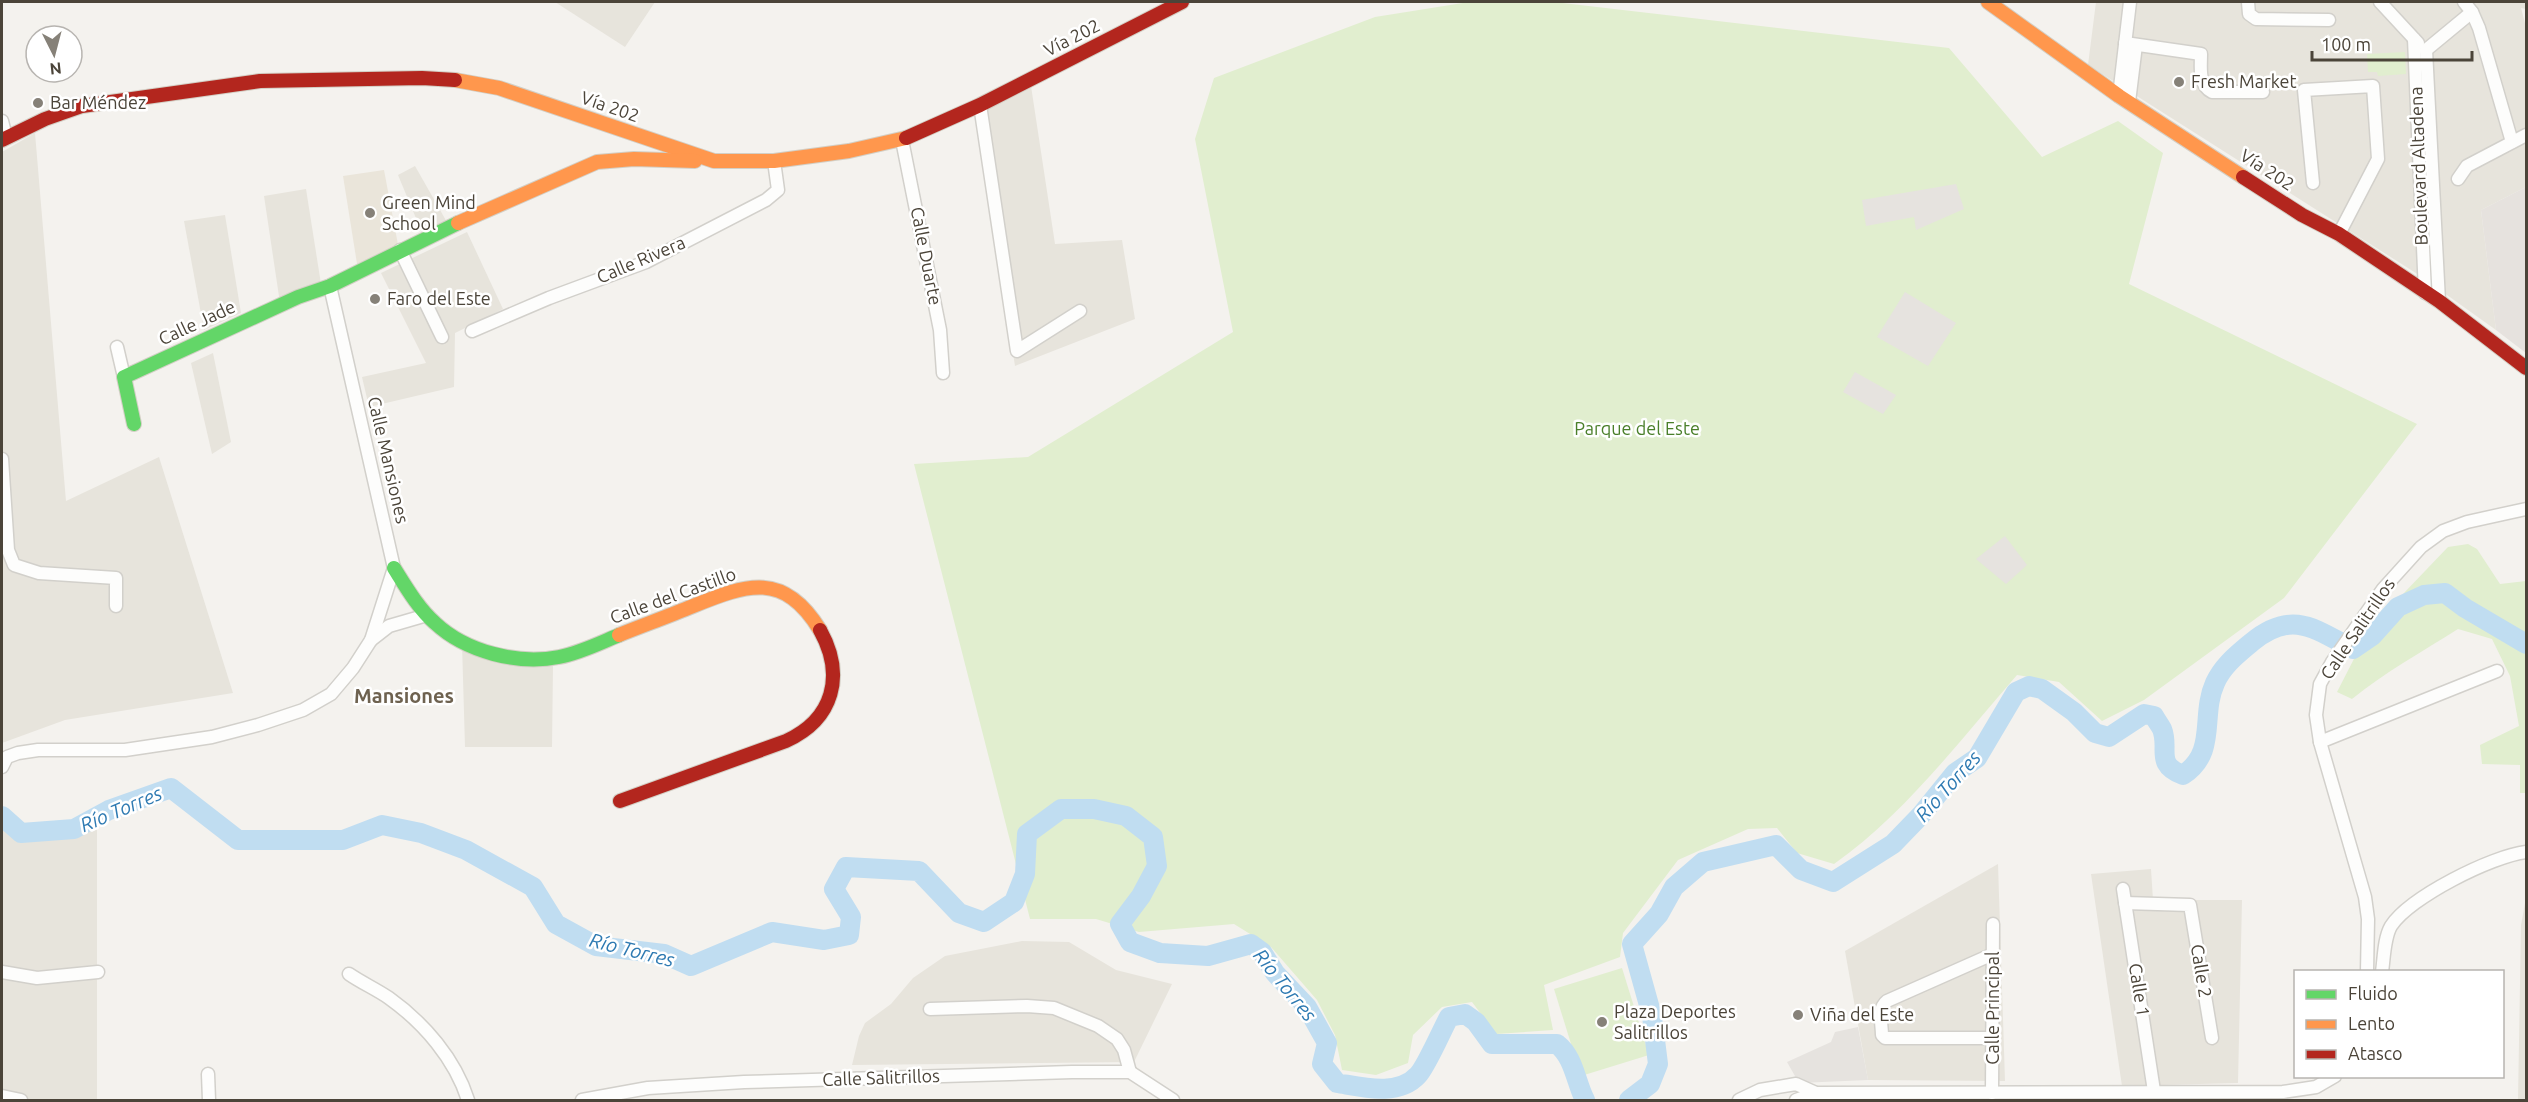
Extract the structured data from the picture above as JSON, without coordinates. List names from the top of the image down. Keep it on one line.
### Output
{"streets":{"main road":["Vía 202","Calle Jade","Calle del Castillo"],"street":["Boulevard Altadena","Calle Duarte","Calle Rivera","Calle Mansiones","Calle Salitrillos","Calle 2","Calle 1","Calle Principal"]},"crossings":[["Vía 202","Boulevard Altadena"],["Vía 202","Calle Duarte"],["Vía 202","Calle Rivera"],["Calle Jade","Calle Mansiones"],["Calle Mansiones","Calle del Castillo"],["Calle 2","Calle 1"]],"districts":["Mansiones"],"water":["Río Torres"],"parks":["Parque del Este"],"places":["Fresh Market","Bar Méndez","Green Mind School","Faro del Este","Viña del Este","Plaza Deportes Salitrillos"],"legend":["Fluido","Lento","Atasco"],"scale_bar":"100 m","north":"bottom"}
